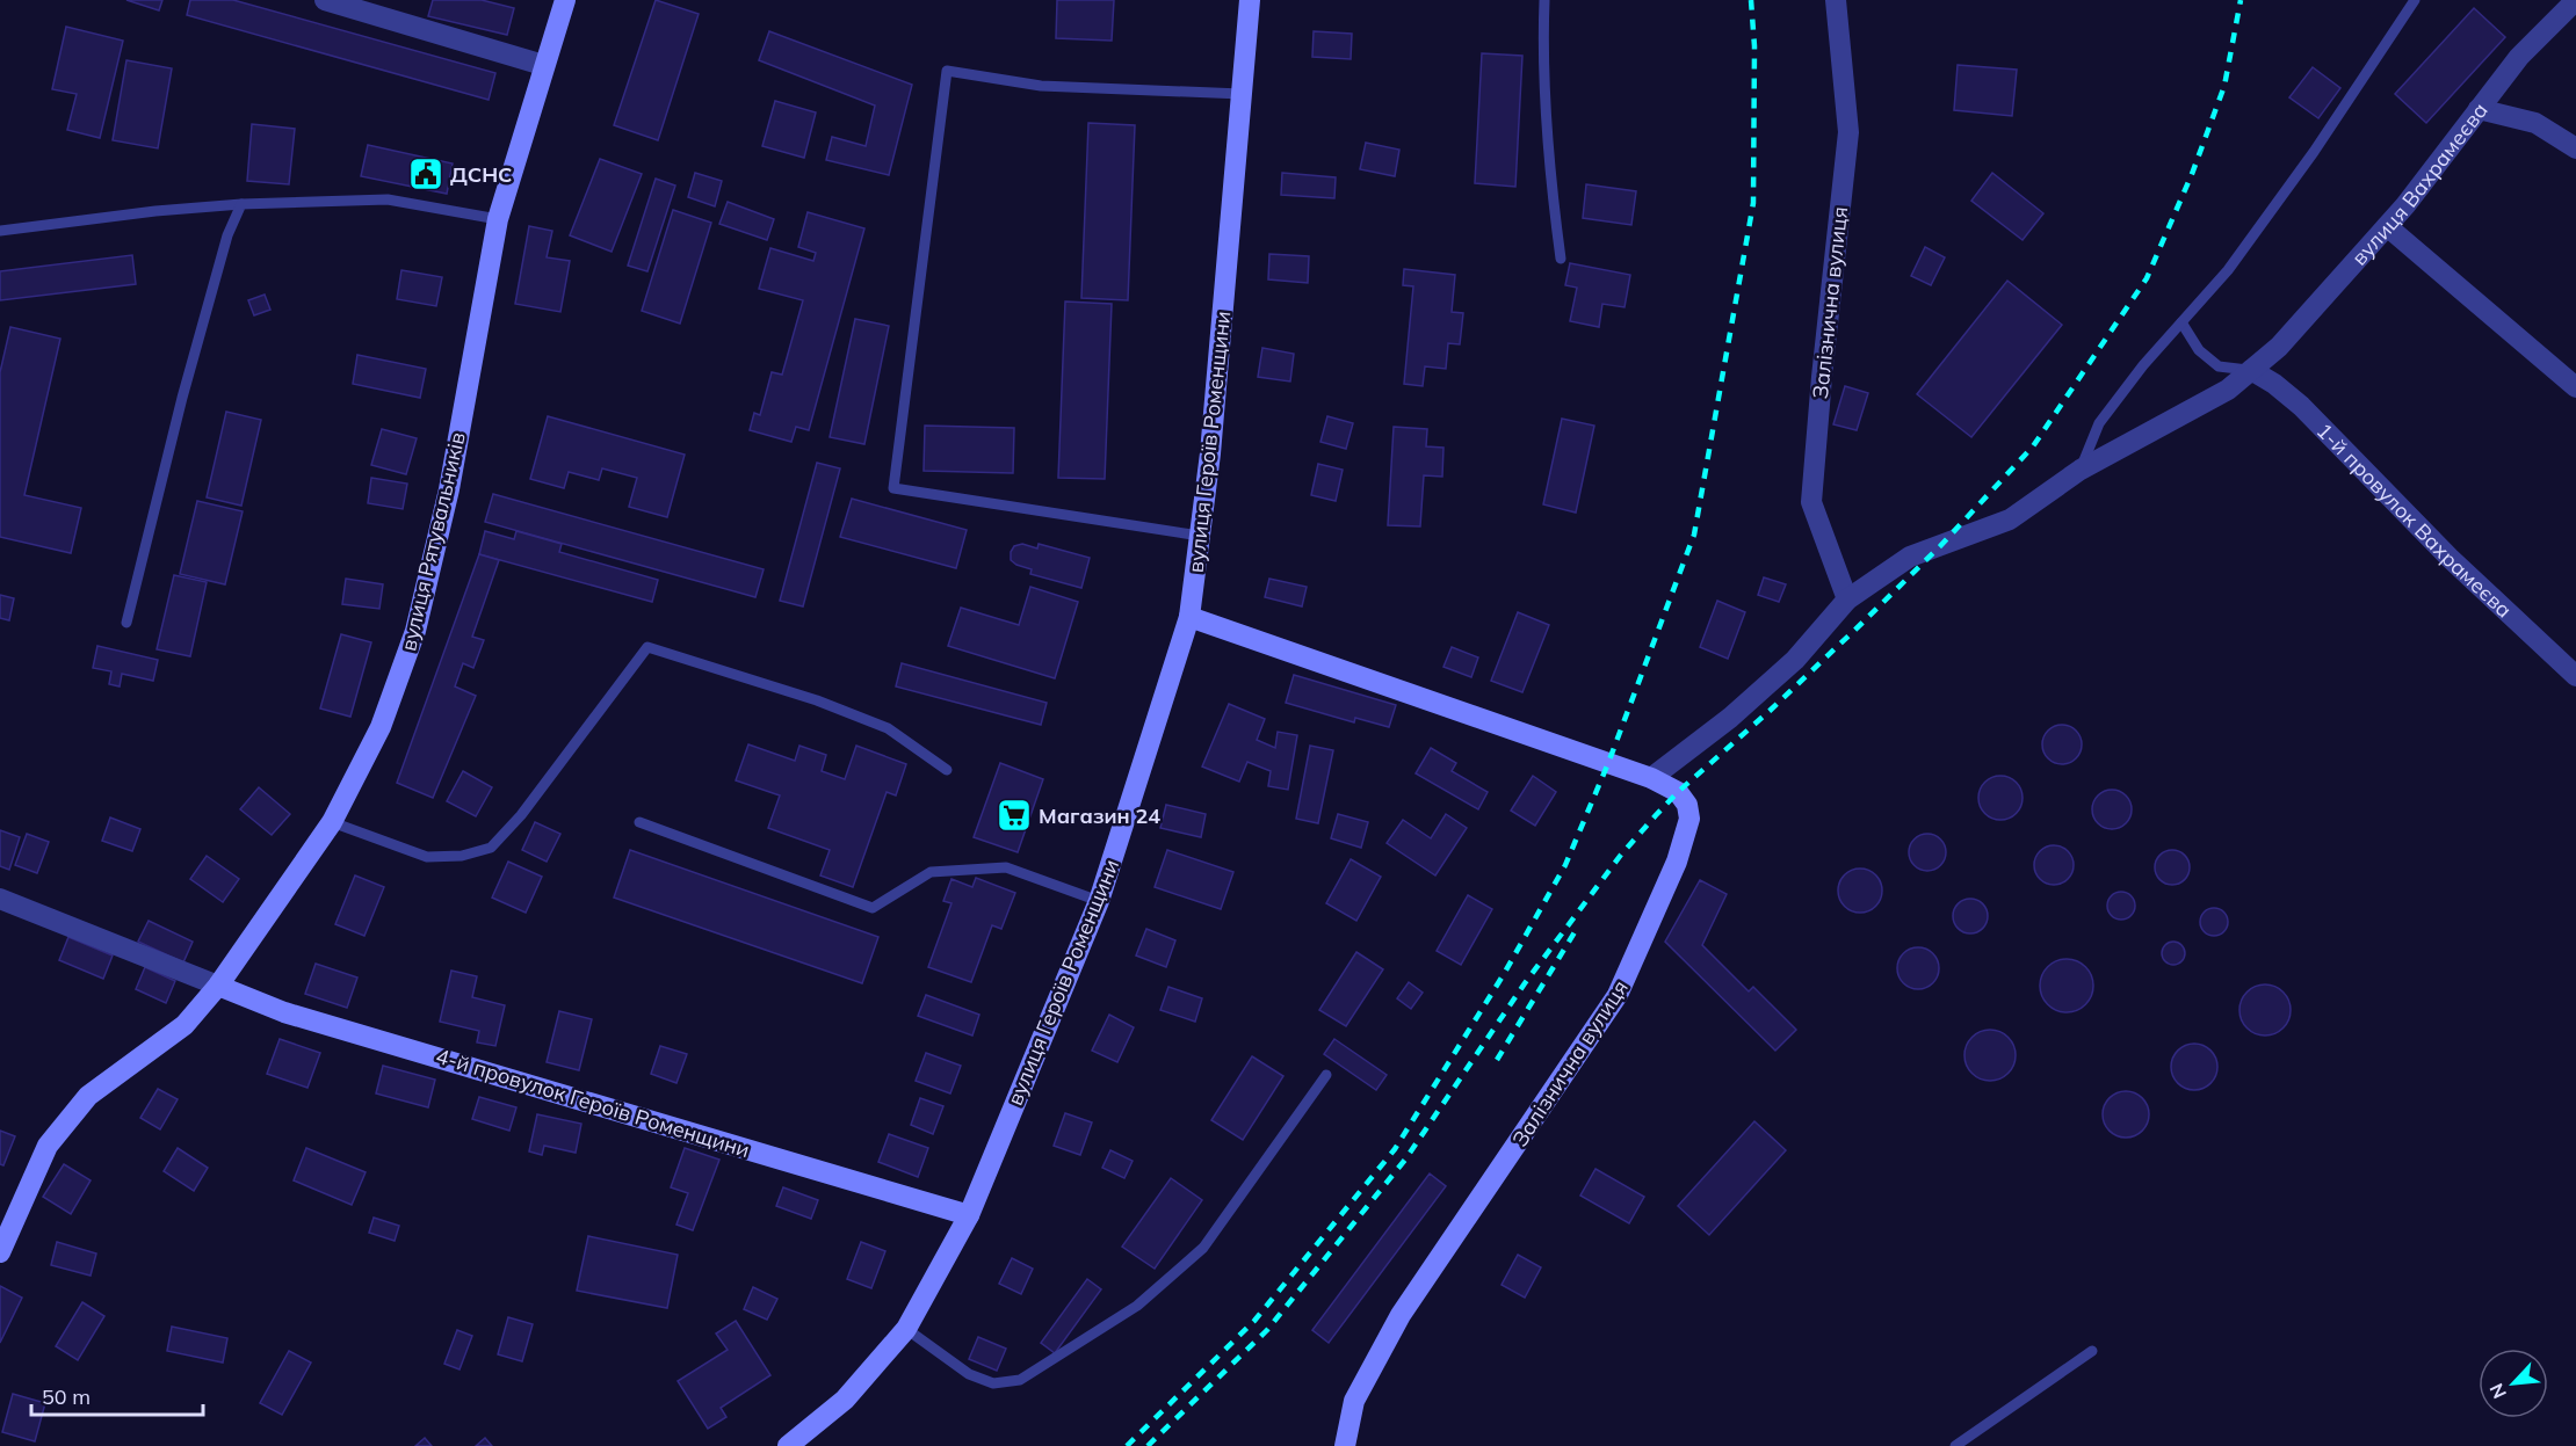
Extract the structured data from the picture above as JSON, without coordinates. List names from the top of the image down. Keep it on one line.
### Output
{"streets":{"street":["вулиця Вахрамеєва","Залізнична вулиця","вулиця Героїв Роменщини","1-й провулок Вахрамеєва","вулиця Рятувальників","4-й провулок Героїв Роменщини"]},"crossings":[["вулиця Вахрамеєва","Залізнична вулиця"],["вулиця Вахрамеєва","1-й провулок Вахрамеєва"],["Залізнична вулиця","вулиця Героїв Роменщини"],["вулиця Героїв Роменщини","4-й провулок Героїв Роменщини"],["вулиця Рятувальників","4-й провулок Героїв Роменщини"]],"places":{"public building":["ДСНС"],"supermarket":["Магазин 24"]},"scale_bar":"50 m","north":"bottom left"}
